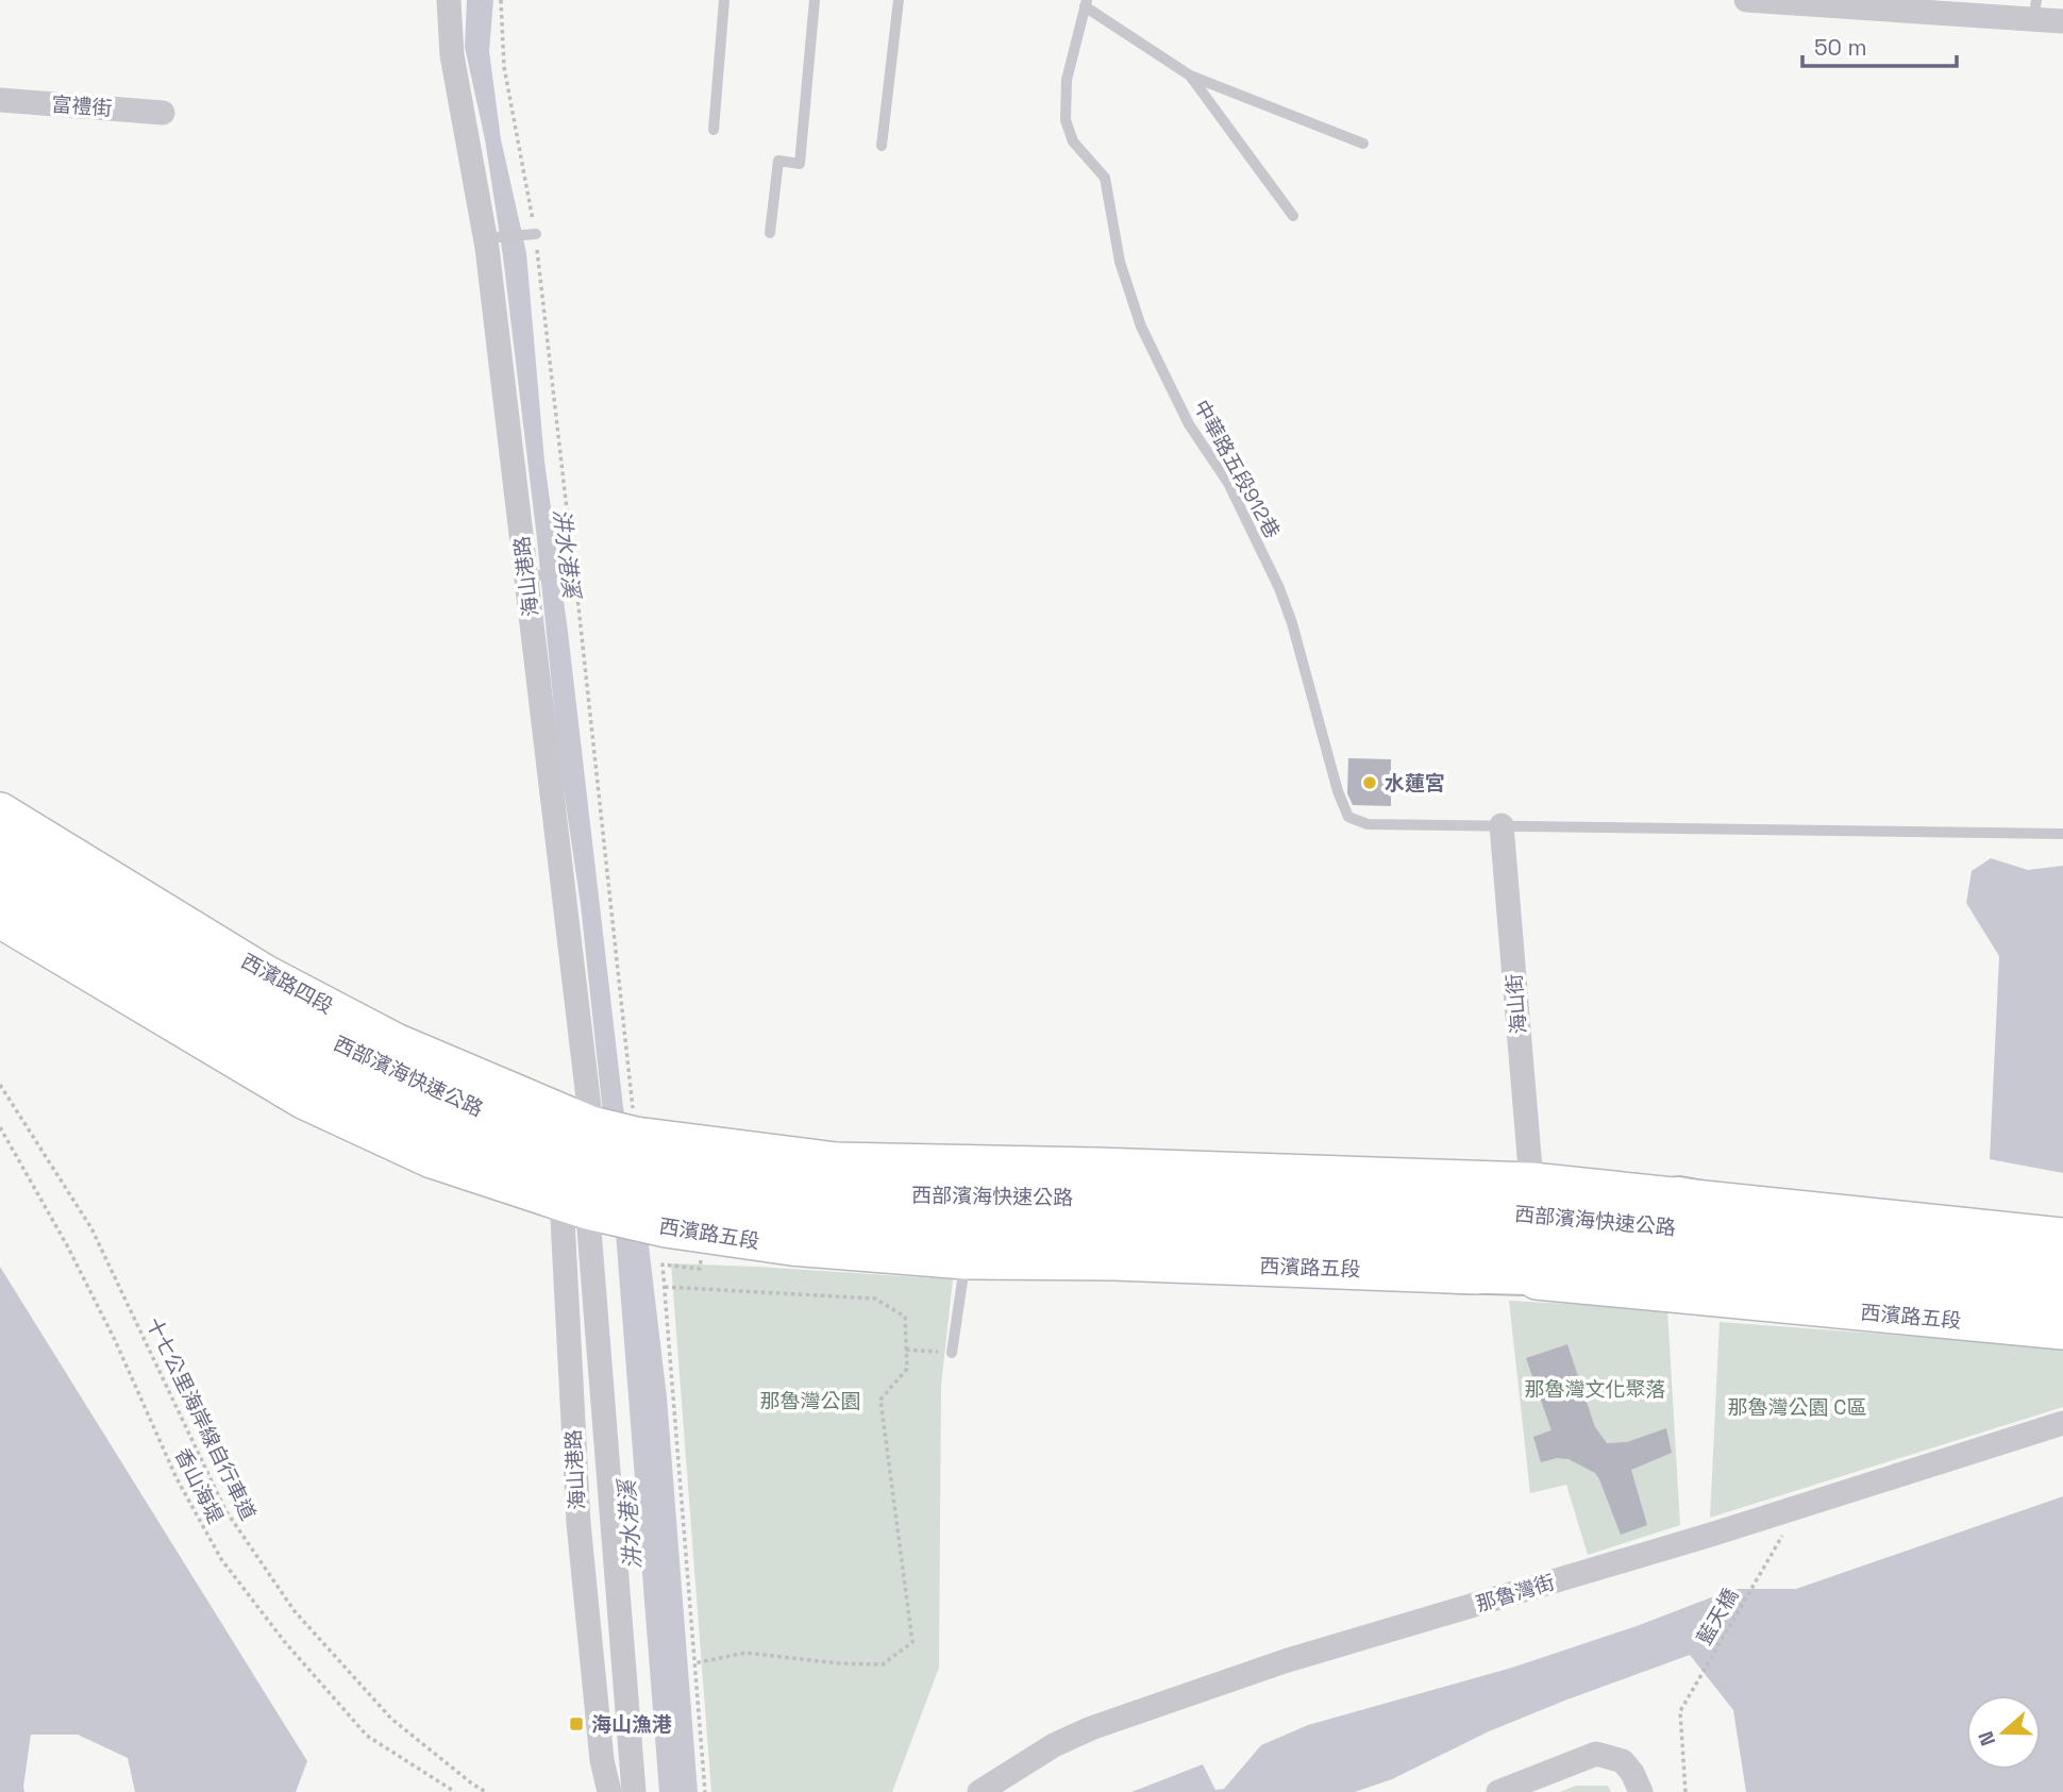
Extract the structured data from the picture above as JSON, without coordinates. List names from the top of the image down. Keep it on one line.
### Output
{"streets":{"highway":["西部濱海快速公路"],"main road":["西濱路四段","西濱路五段"],"street":["富禮街","海山港路","海山街","那魯灣街"],"lane":["中華路五段912巷"],"path":["十七公里海岸線自行車道","香山海堤","藍天橋"]},"crossings":[["中華路五段912巷","海山街"],["海山港路","西濱路四段"],["海山港路","西部濱海快速公路"],["海山港路","西濱路五段"],["西濱路四段","西部濱海快速公路"],["西濱路四段","西濱路五段"],["西部濱海快速公路","西濱路五段"]],"water":["汫水港溪"],"parks":["那魯灣文化聚落","那魯灣公園","那魯灣公園 C區"],"places":{"other":["水蓮宮"],"transit":["海山漁港"]},"scale_bar":"50 m","north":"left"}
